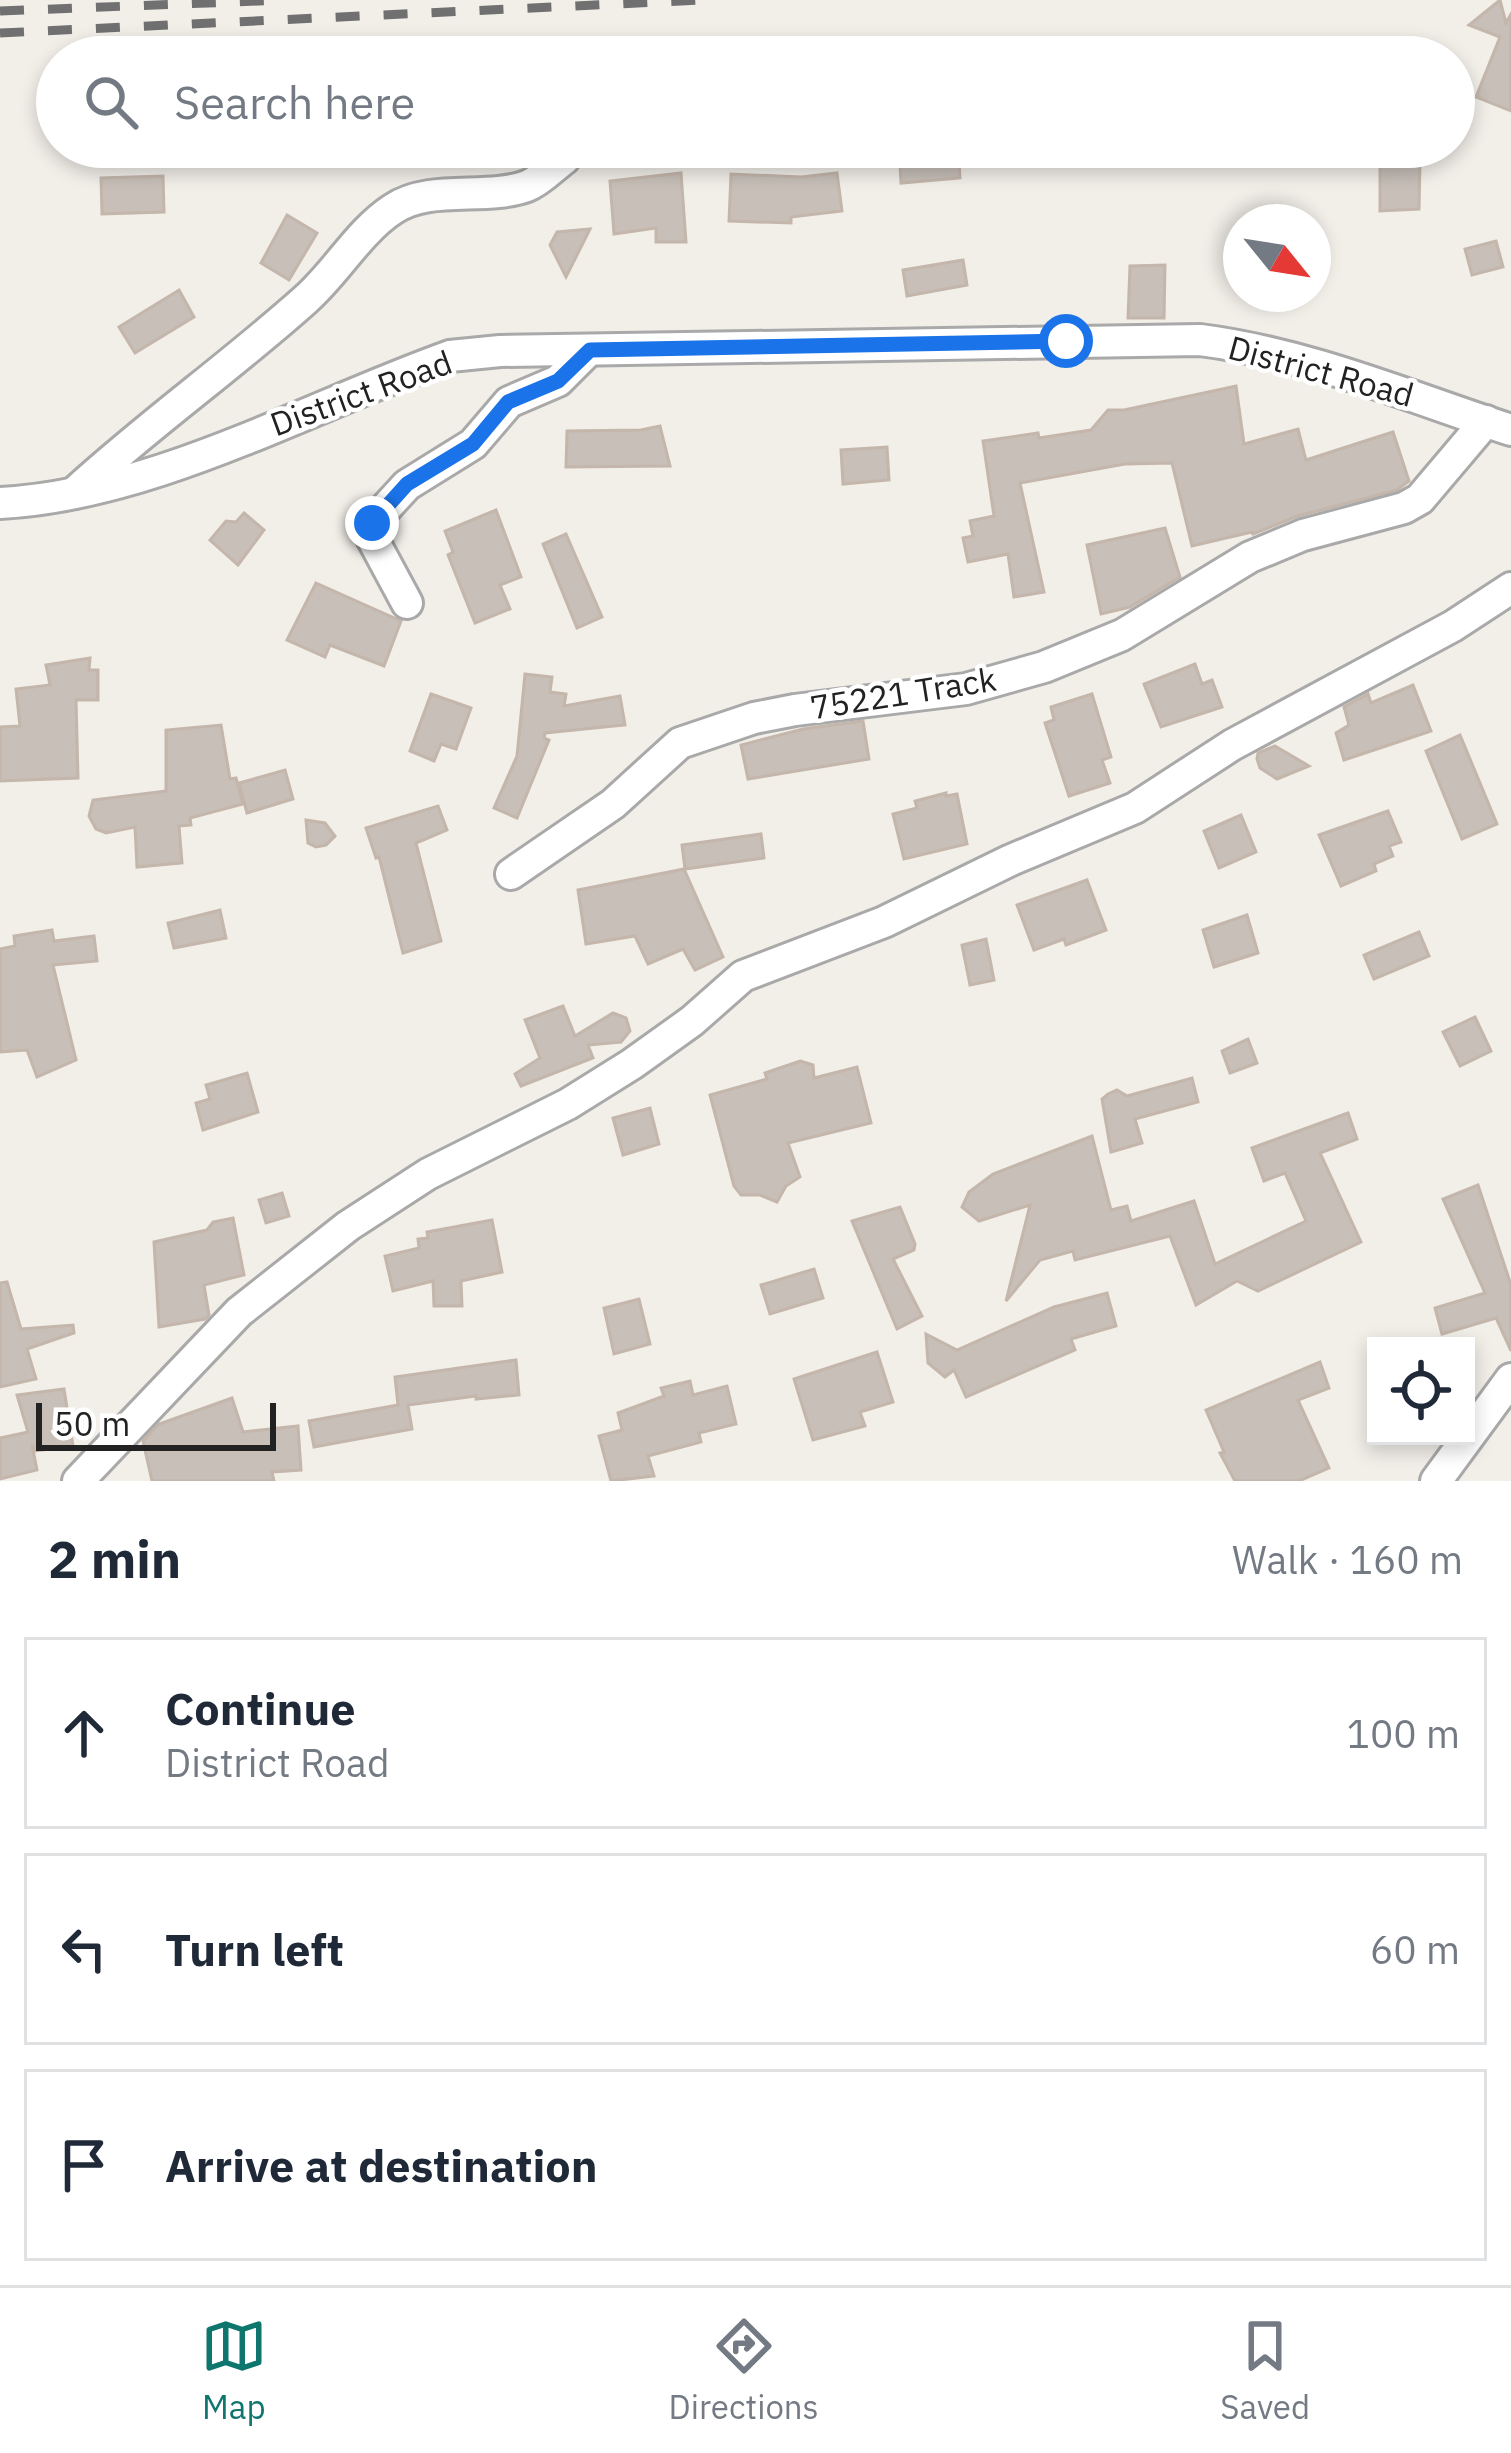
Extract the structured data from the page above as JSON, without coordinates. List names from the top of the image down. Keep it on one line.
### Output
{"streets":{"street":["District Road","75221 Track"]},"crossings":[["District Road","75221 Track"]],"scale_bar":"50 m","north":"bottom right","page":{"search":"Search here","scale":"50 m","heading":["2 min","Walk · 160 m"],"list":[["Continue","District Road","100 m"],["Turn left","60 m"],"Arrive at destination"],"nav":["Map","Directions","Saved"]}}
